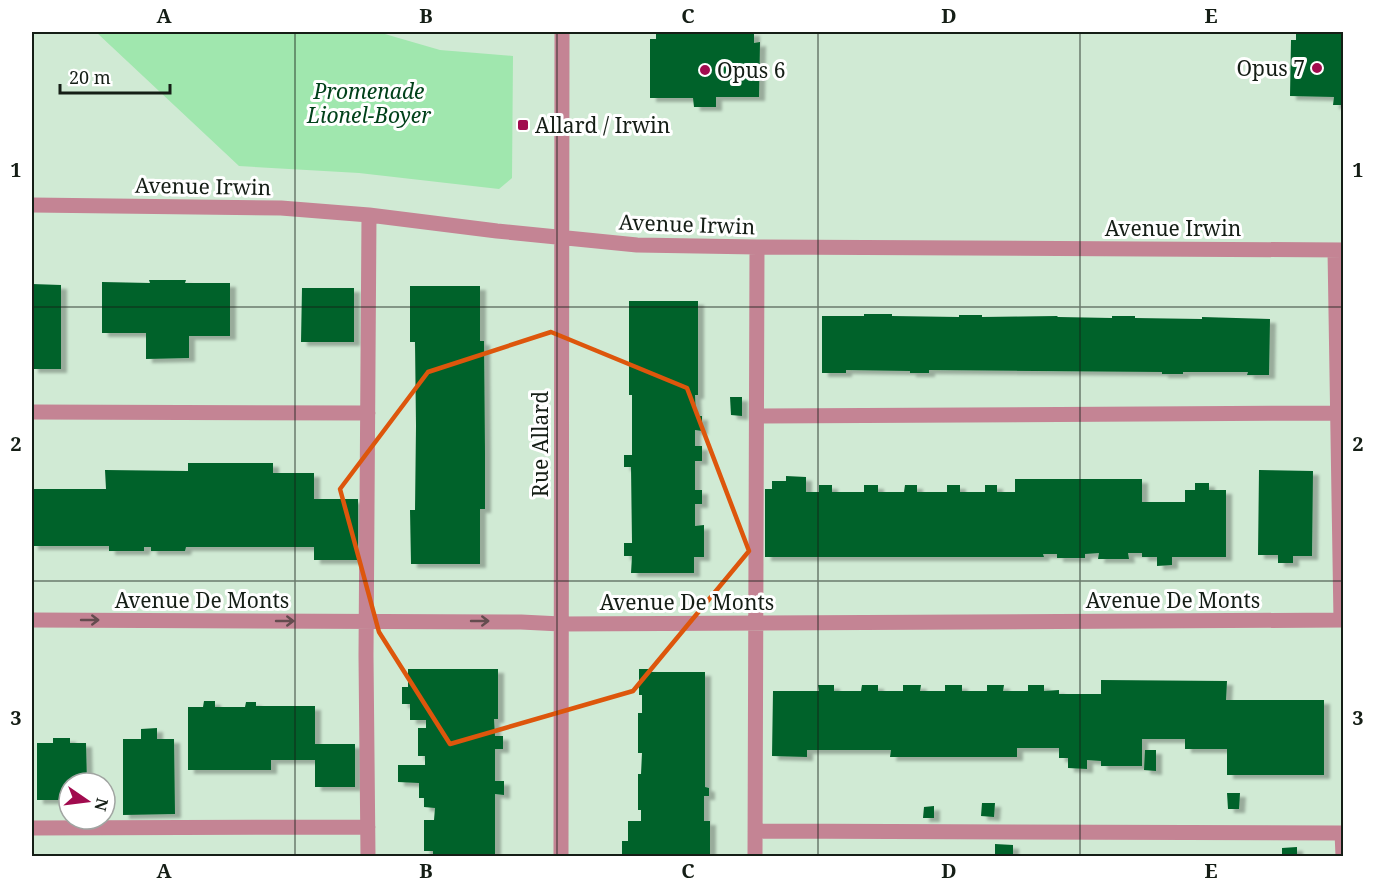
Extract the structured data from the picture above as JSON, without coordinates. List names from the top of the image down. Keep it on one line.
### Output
{"streets":{"street":["Avenue Irwin","Rue Allard","Avenue De Monts"]},"crossings":[["Avenue Irwin","Rue Allard"],["Rue Allard","Avenue De Monts"]],"one_way":["Avenue De Monts"],"parks":["Promenade Lionel-Boyer"],"places":{"other":["Opus 7","Opus 6"],"transit":["Allard / Irwin"]},"scale_bar":"20 m","north":"right","grid":{"columns":["A","B","C","D","E"],"rows":["1","2","3"]}}
